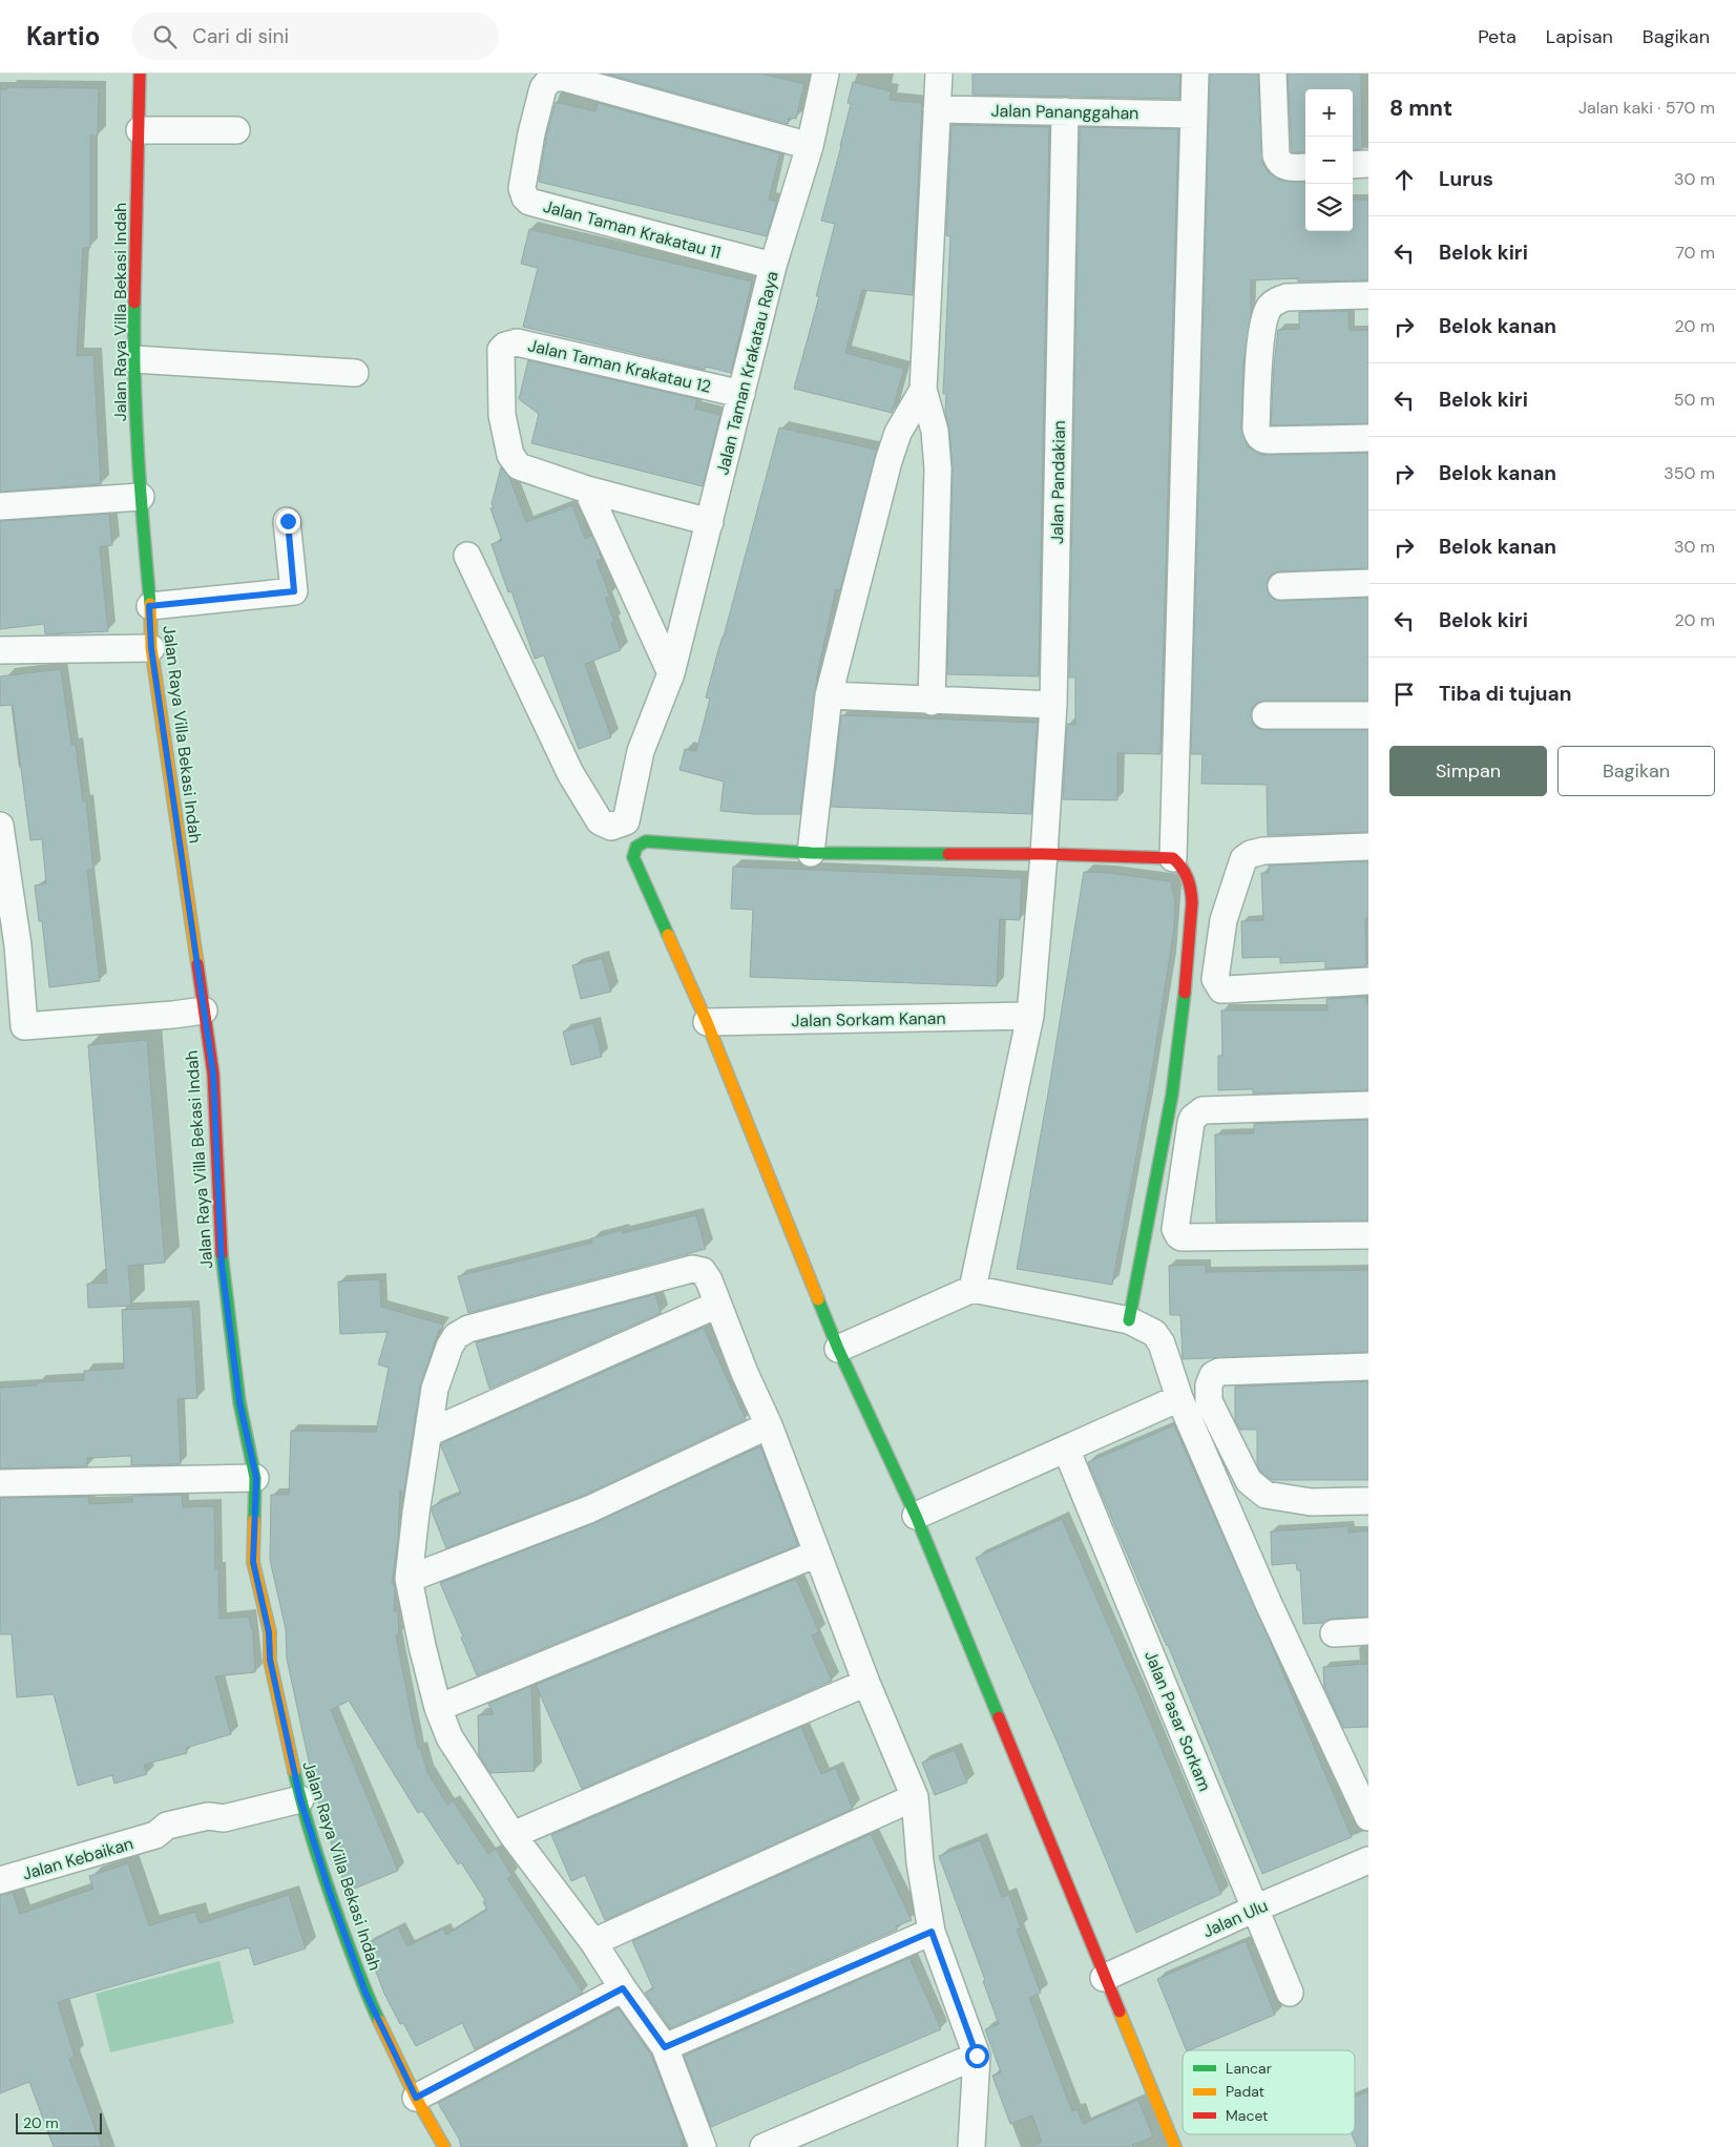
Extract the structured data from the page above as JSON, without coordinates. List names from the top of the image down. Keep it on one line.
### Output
{"streets":{"street":["Jalan Pananggahan","Jalan Taman Krakatau 11","Jalan Raya Villa Bekasi Indah","Jalan Taman Krakatau 12","Jalan Taman Krakatau Raya","Jalan Pandakian","Jalan Sorkam Kanan","Jalan Pasar Sorkam","Jalan Kebaikan","Jalan Ulu"]},"crossings":[["Jalan Pananggahan","Jalan Pandakian"],["Jalan Taman Krakatau 11","Jalan Taman Krakatau Raya"],["Jalan Raya Villa Bekasi Indah","Jalan Kebaikan"],["Jalan Taman Krakatau 12","Jalan Taman Krakatau Raya"],["Jalan Pandakian","Jalan Sorkam Kanan"],["Jalan Pasar Sorkam","Jalan Ulu"]],"legend":["Lancar","Padat","Macet"],"scale_bar":"20 m","page":{"header":"Kartio","search":"Cari di sini","nav":["Peta","Lapisan","Bagikan"],"heading":["8 mnt","Jalan kaki · 570 m"],"map_buttons":["+","−"],"list":[["Lurus","30 m"],["Belok kiri","70 m"],["Belok kanan","20 m"],["Belok kiri","50 m"],["Belok kanan","350 m"],["Belok kanan","30 m"],["Belok kiri","20 m"],"Tiba di tujuan"],"buttons":["Simpan","Bagikan"],"scale":"20 m"}}
